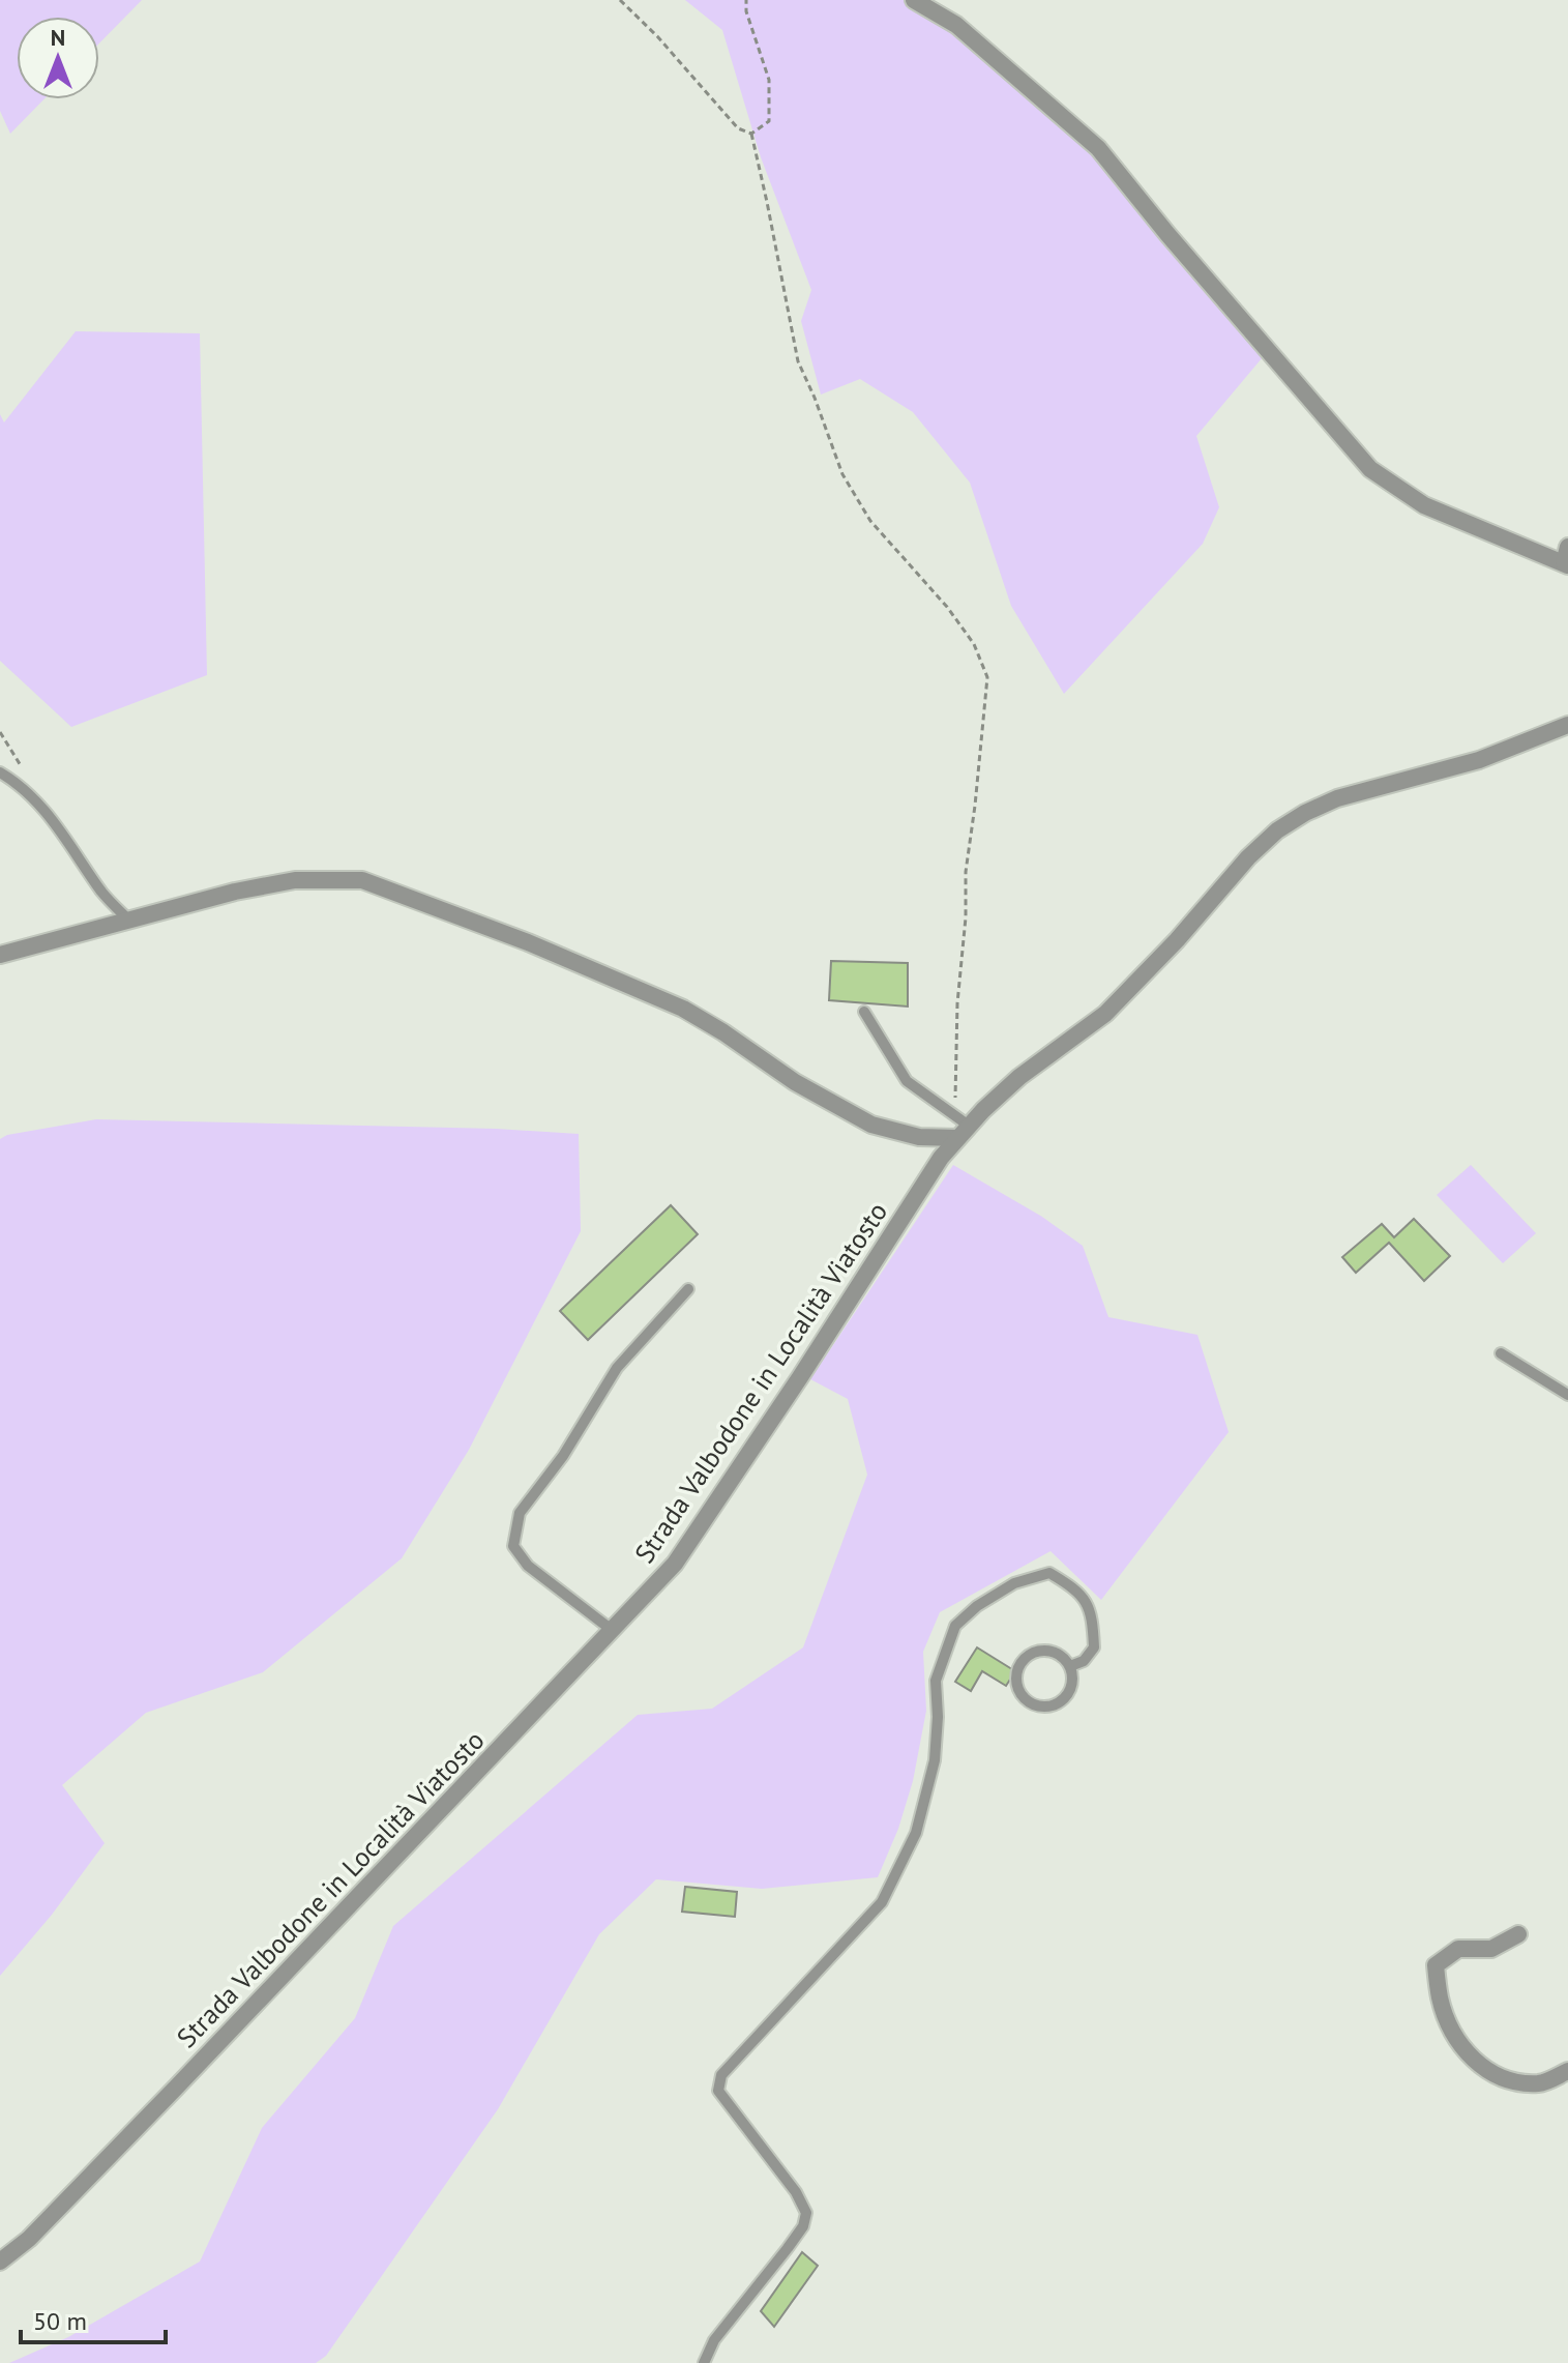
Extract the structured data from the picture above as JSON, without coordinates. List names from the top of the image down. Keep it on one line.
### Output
{"streets":{"street":["Strada Valbodone in Località Viatosto"]},"scale_bar":"50 m","north":"top"}
